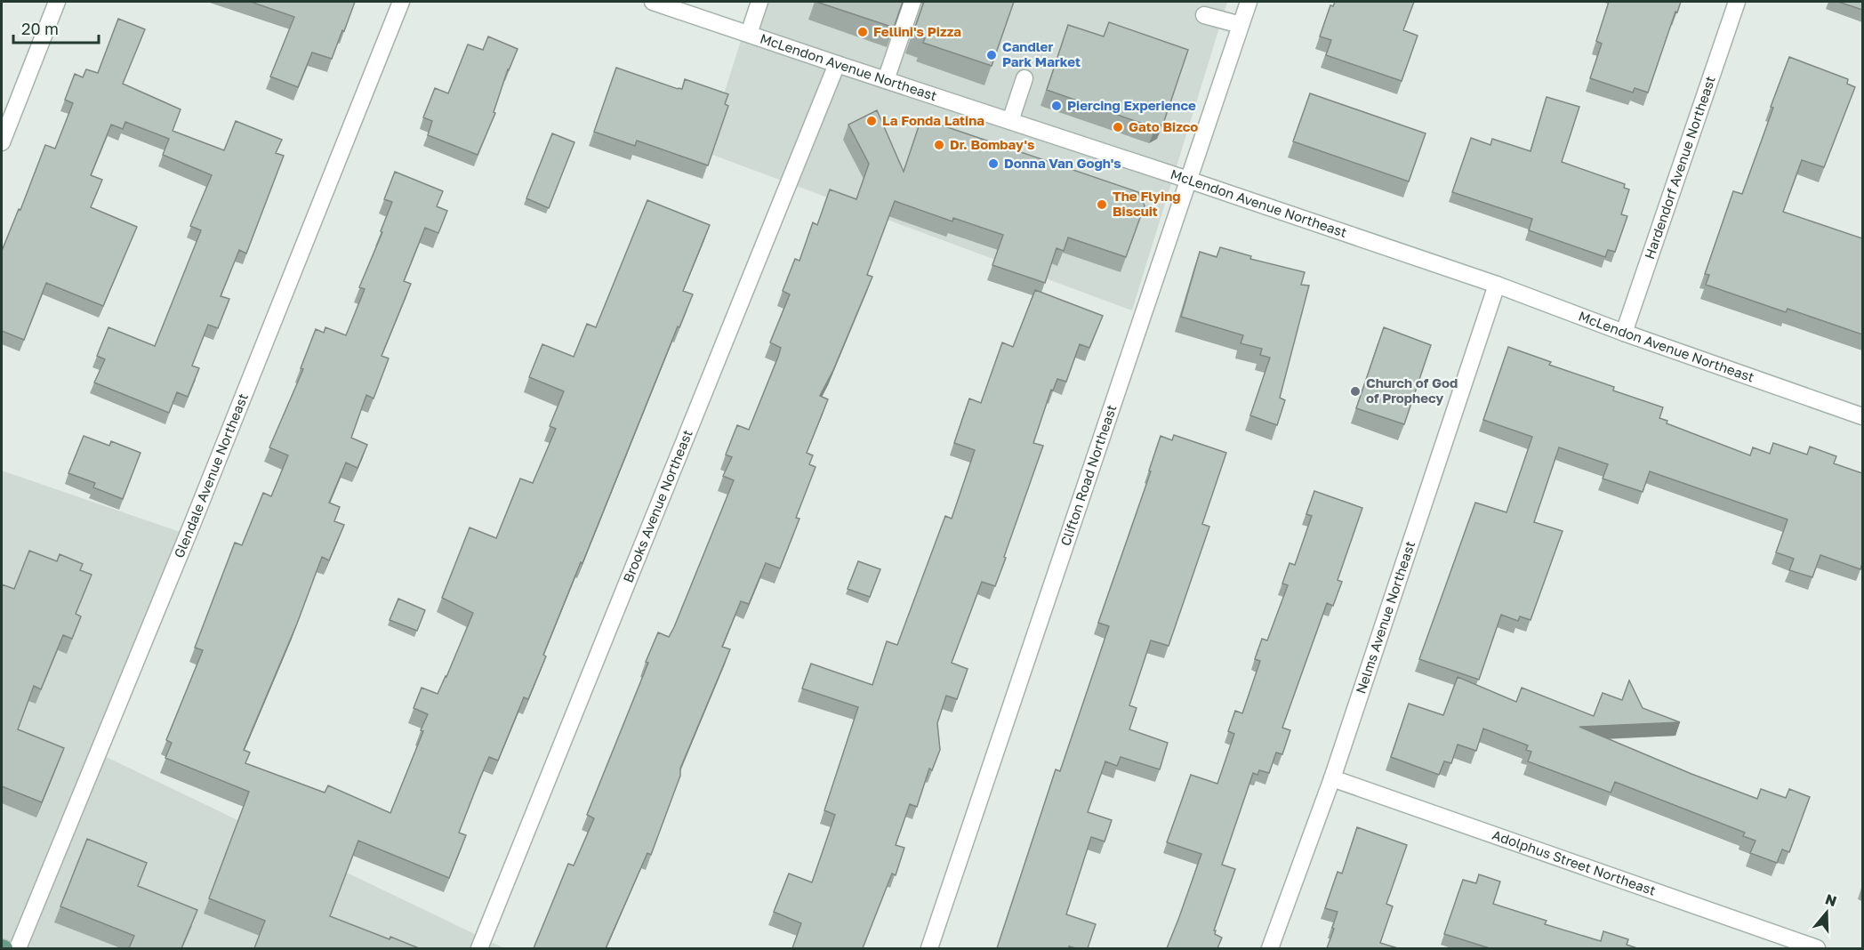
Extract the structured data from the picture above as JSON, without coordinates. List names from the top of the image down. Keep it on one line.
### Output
{"streets":{"street":["McLendon Avenue Northeast","Hardendorf Avenue Northeast","Clifton Road Northeast","Glendale Avenue Northeast","Brooks Avenue Northeast","Nelms Avenue Northeast","Adolphus Street Northeast"]},"crossings":[["McLendon Avenue Northeast","Hardendorf Avenue Northeast"],["McLendon Avenue Northeast","Clifton Road Northeast"],["McLendon Avenue Northeast","Brooks Avenue Northeast"],["McLendon Avenue Northeast","Nelms Avenue Northeast"],["Nelms Avenue Northeast","Adolphus Street Northeast"]],"places":["Fellini's Pizza","Candler Park Market","Piercing Experience","La Fonda Latina","Gato Bizco","Dr. Bombay's","Donna Van Gogh's","The Flying Biscuit","Church of God of Prophecy"],"scale_bar":"20 m","north":"top"}
